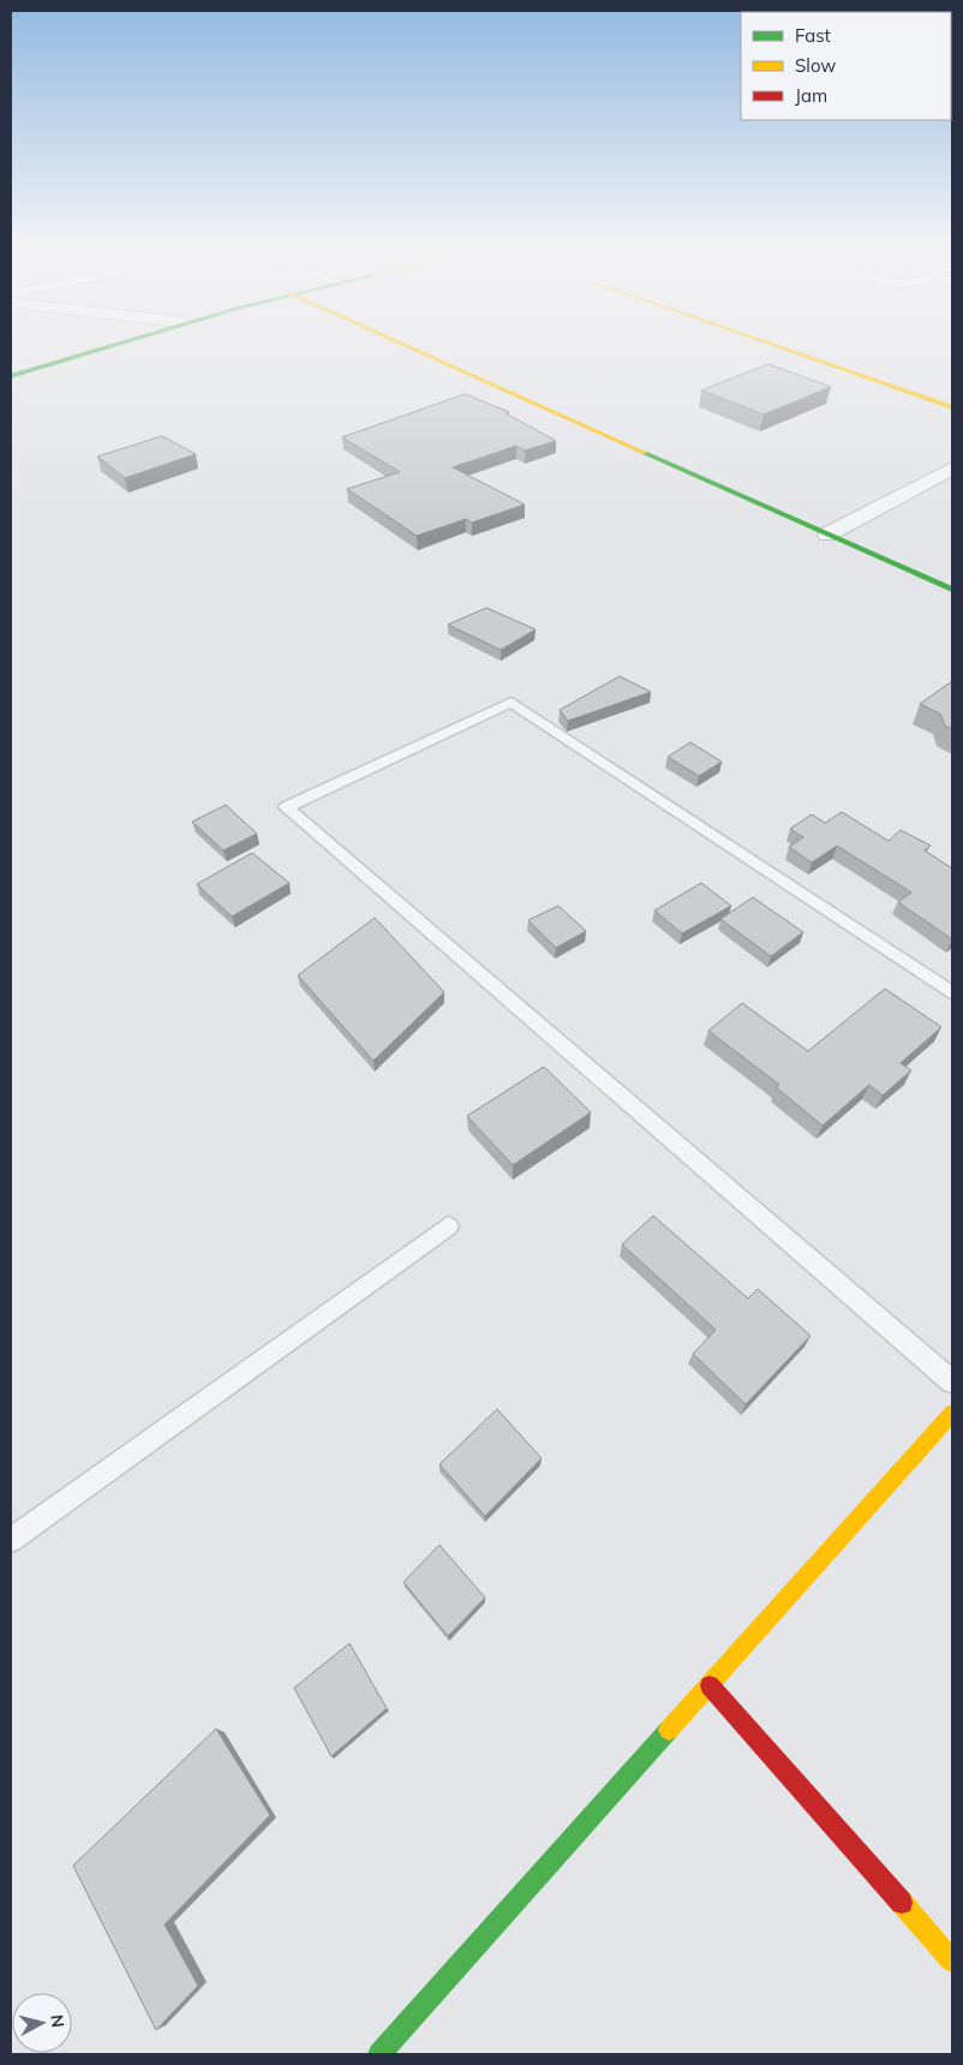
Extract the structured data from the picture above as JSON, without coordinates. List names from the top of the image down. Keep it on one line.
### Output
{"legend":["Fast","Slow","Jam"],"north":"right"}
